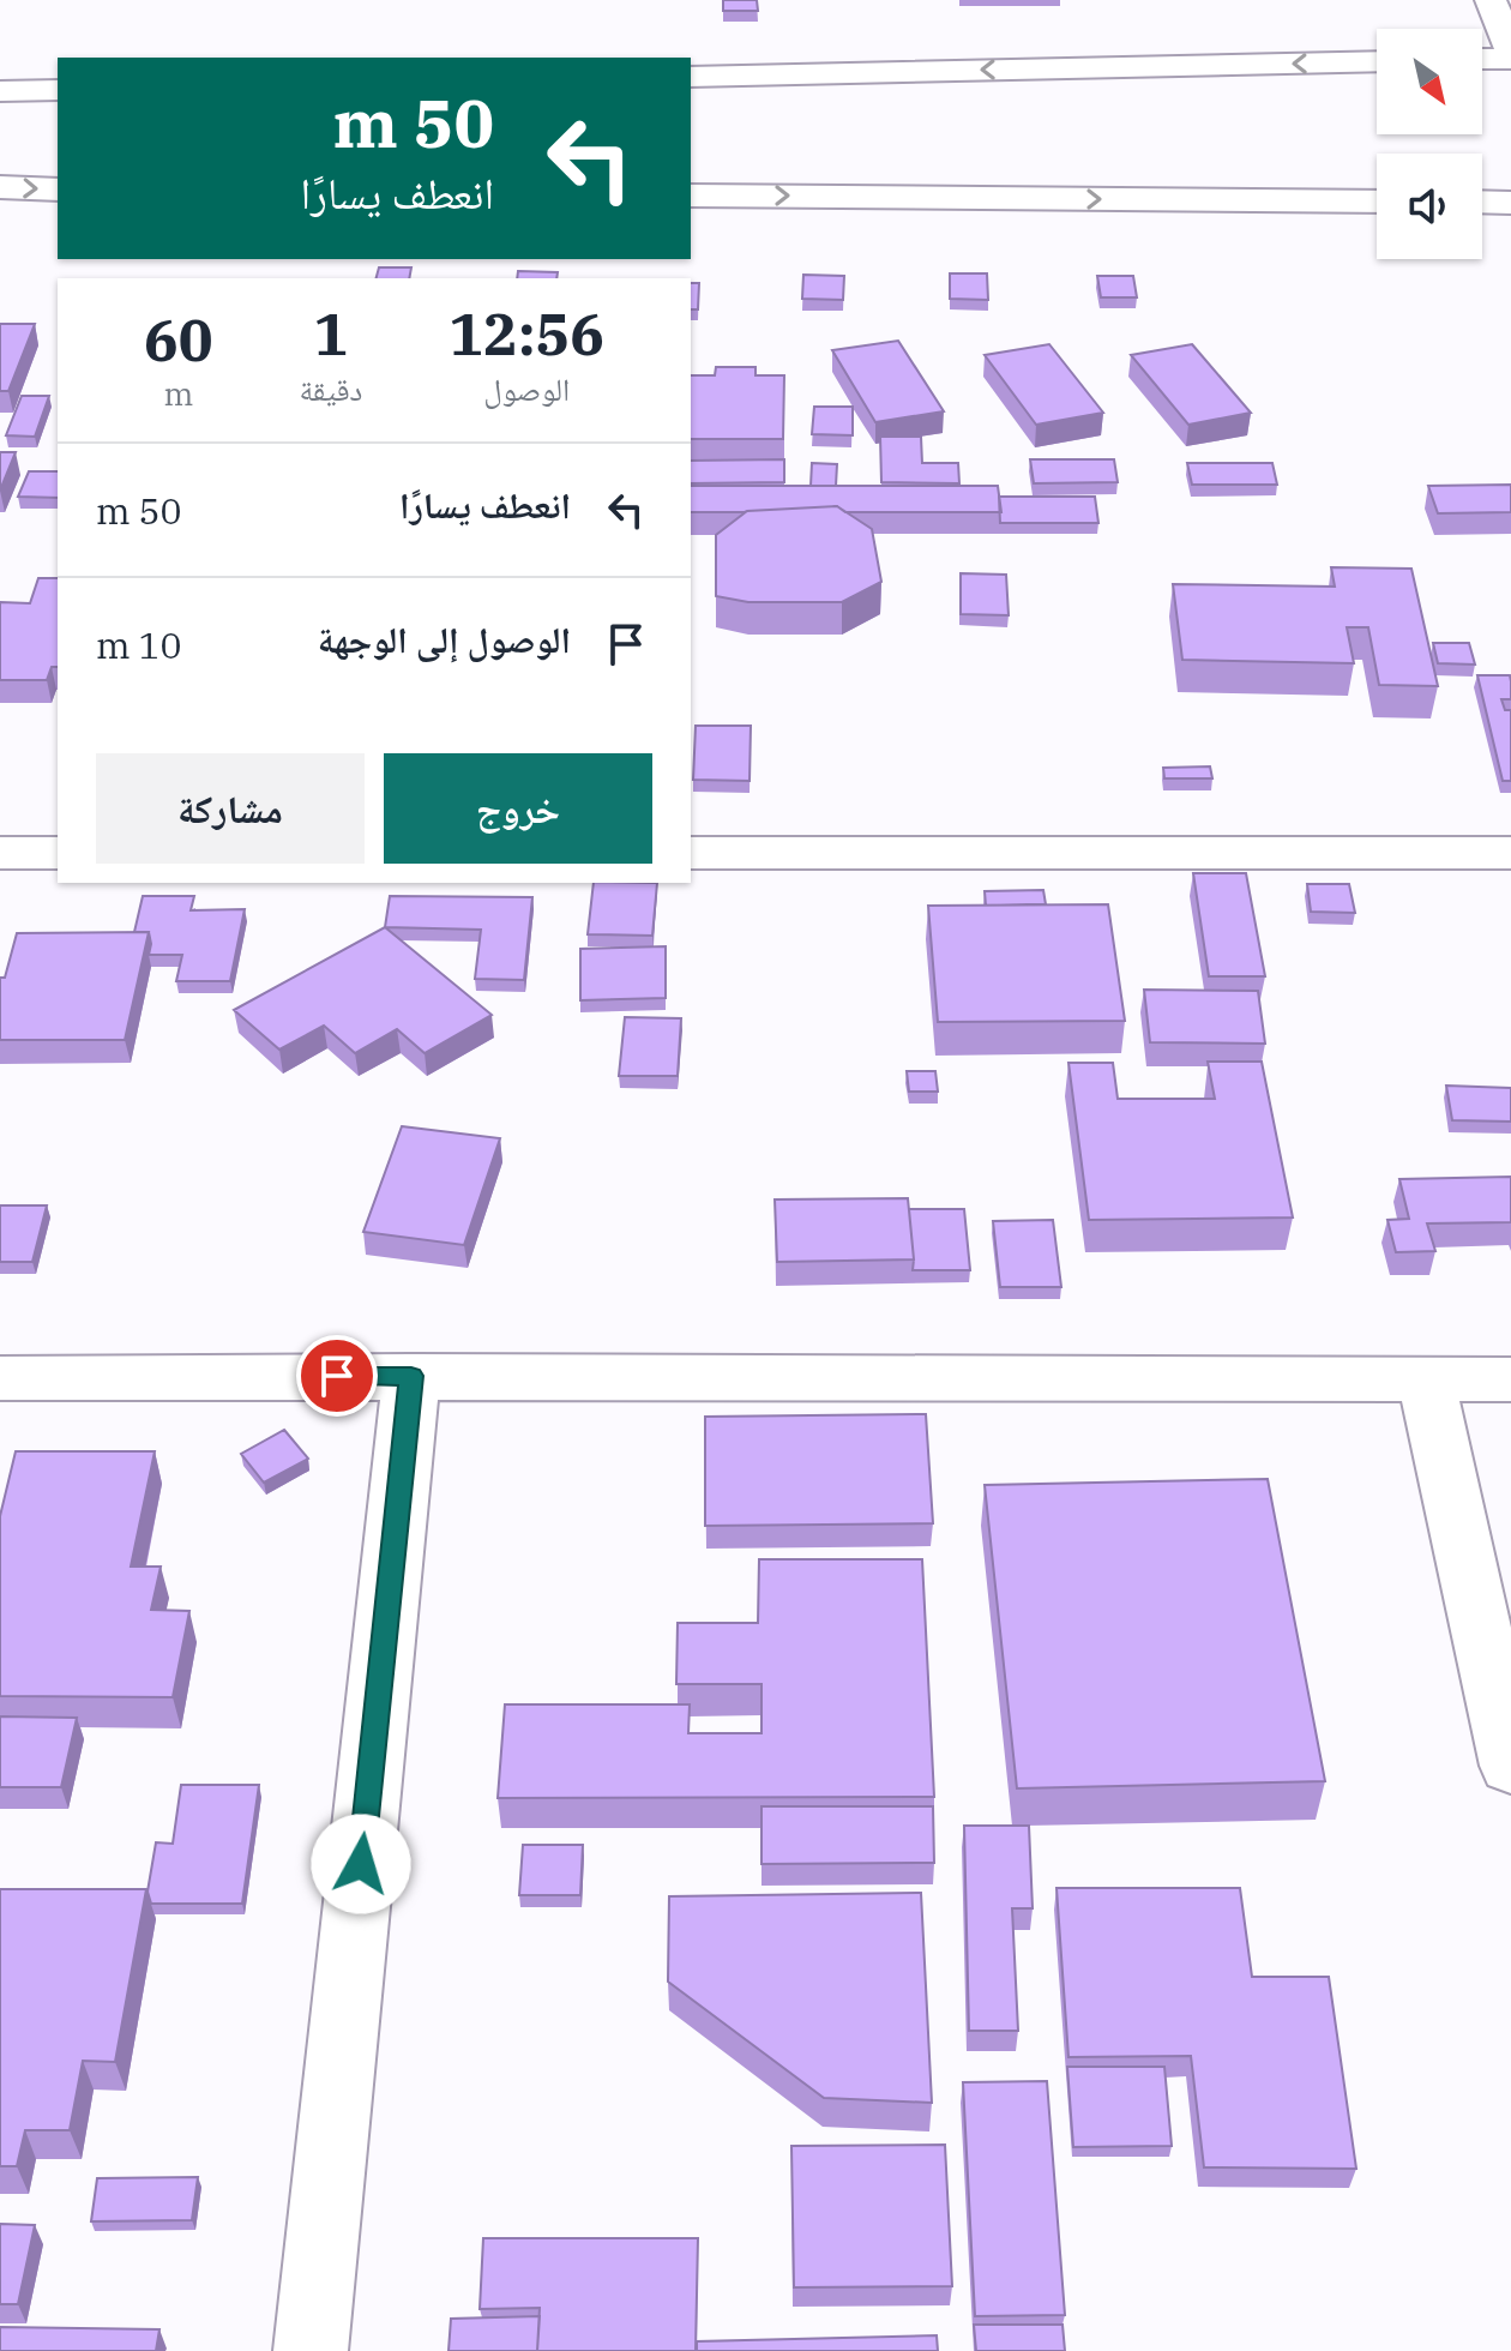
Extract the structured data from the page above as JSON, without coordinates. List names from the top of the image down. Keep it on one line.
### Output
{"north":"bottom right","page":{"turn":["50 m","انعطف يسارًا"],"eta":["12:56","الوصول","1","دقيقة","60","m"],"list":[{"name":"انعطف يسارًا","value":"50 m"},{"name":"الوصول إلى الوجهة","value":"10 m"}],"buttons":["خروج","مشاركة"]}}
